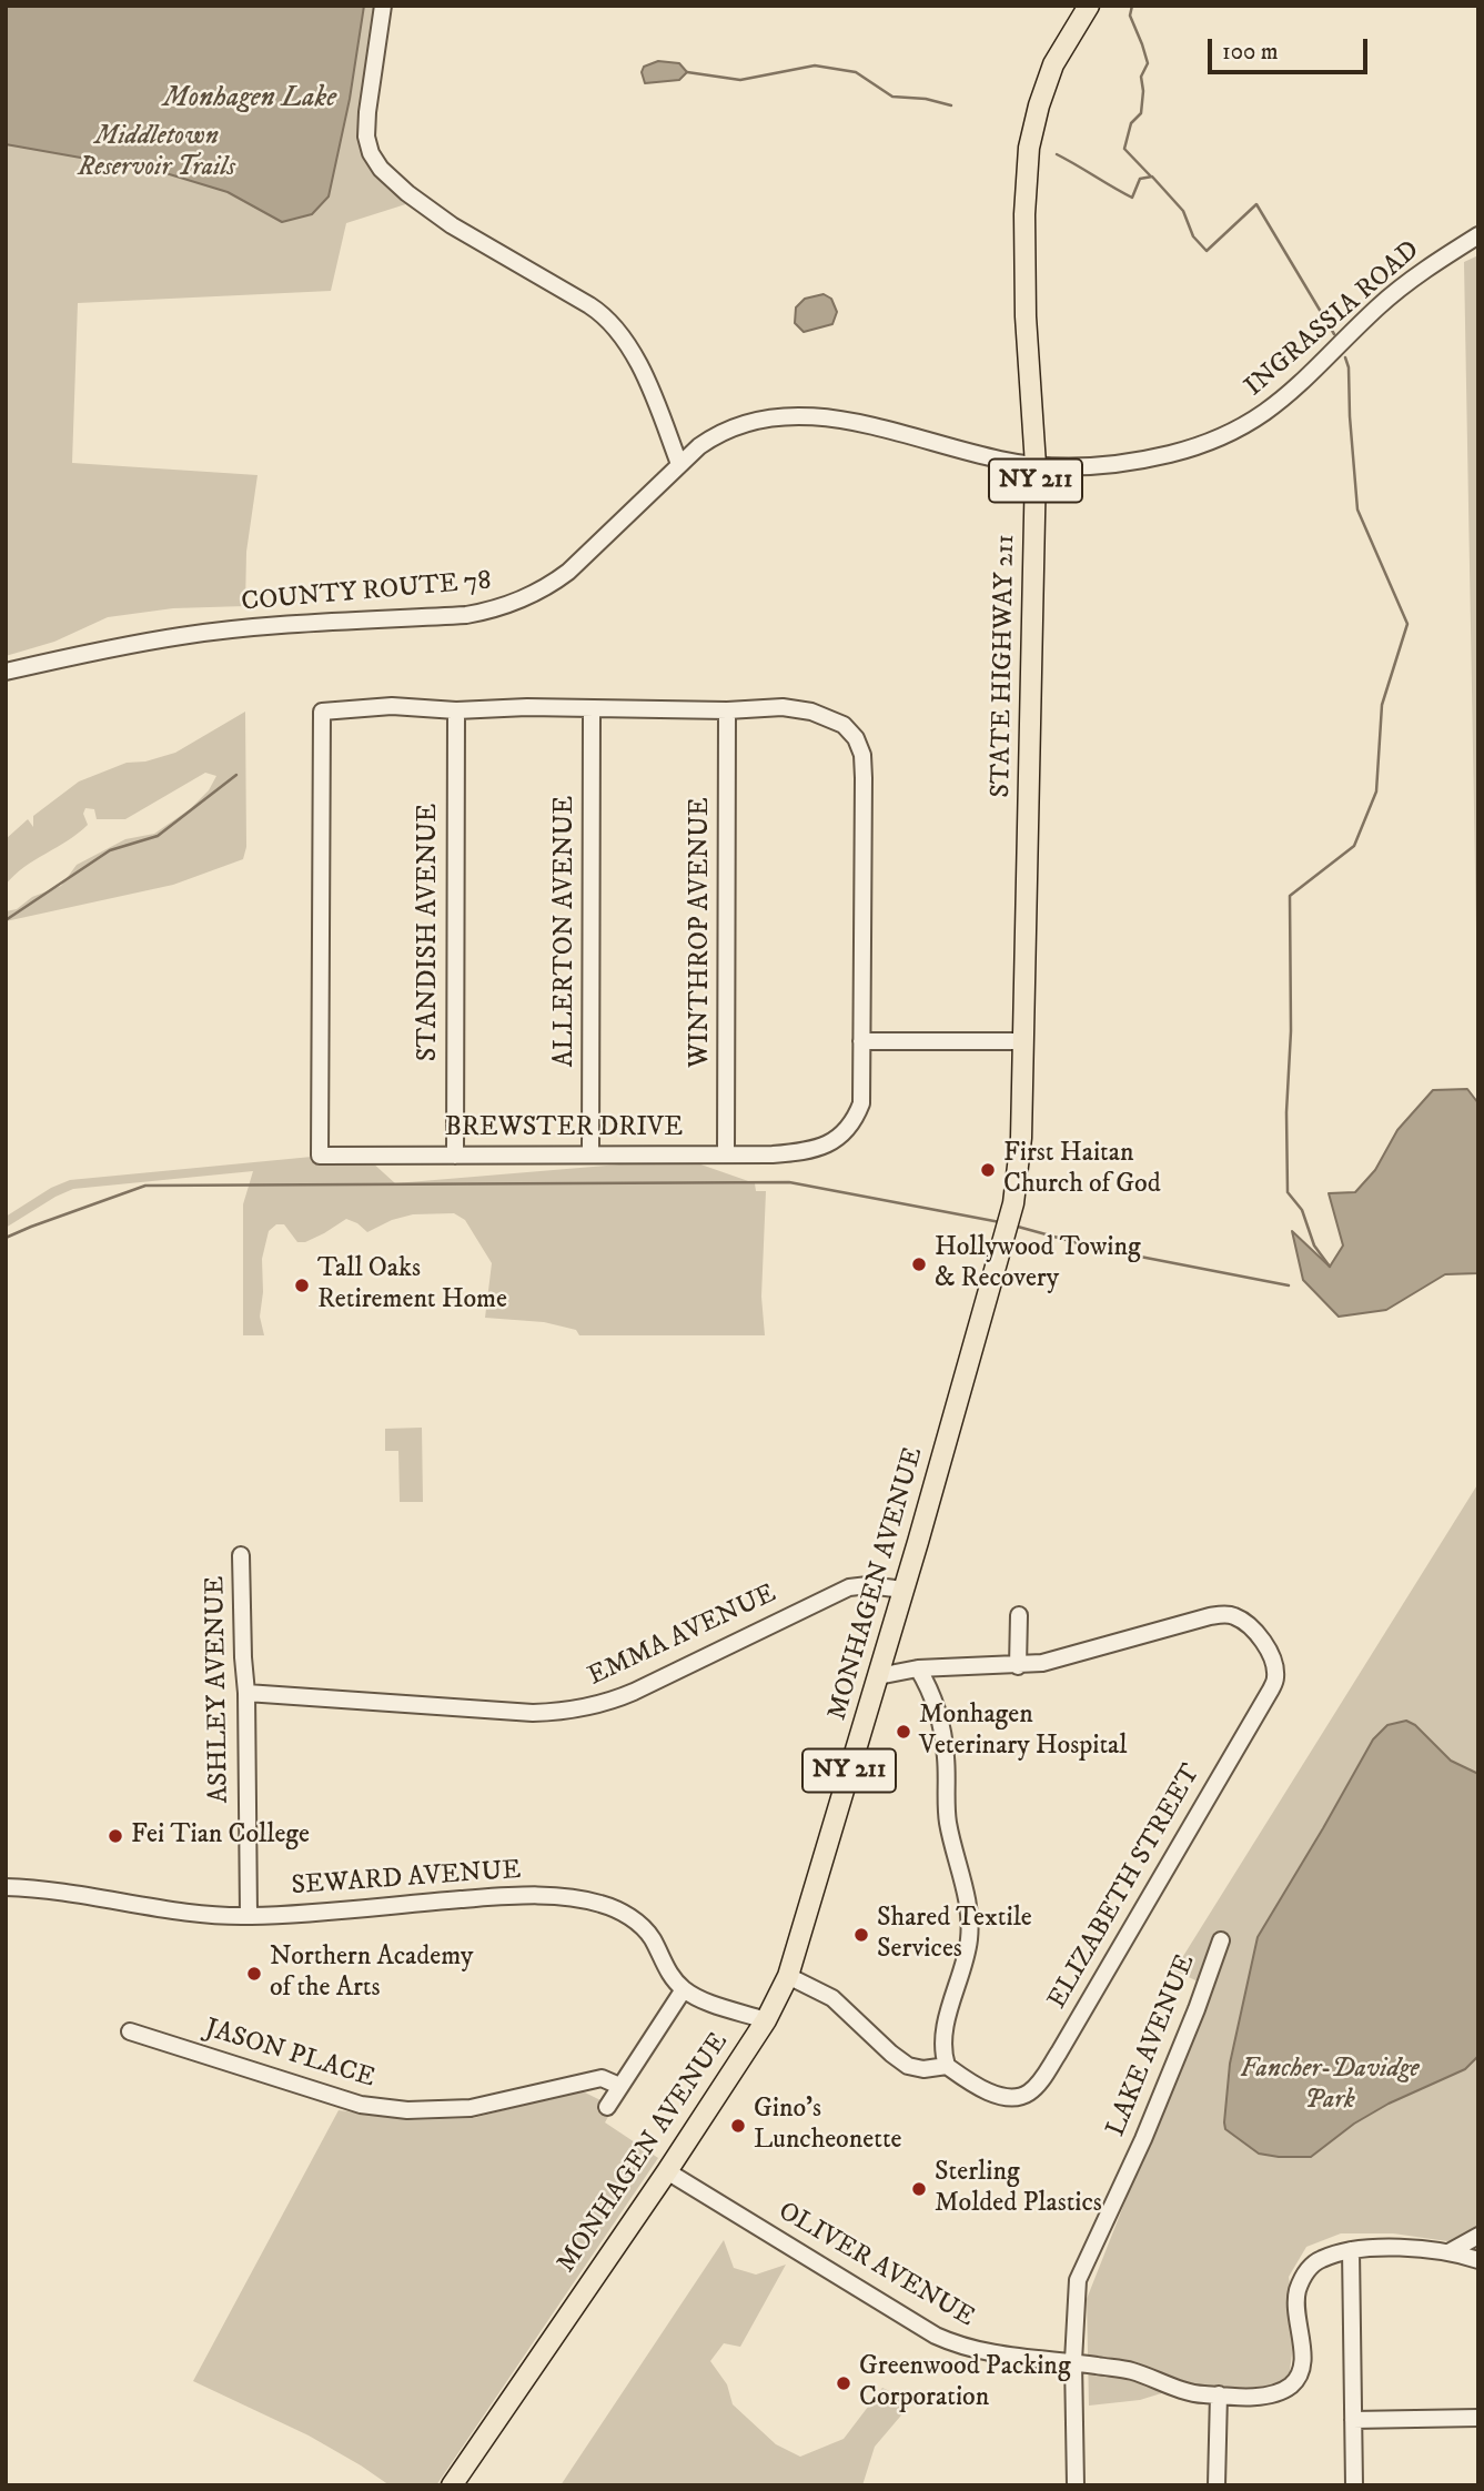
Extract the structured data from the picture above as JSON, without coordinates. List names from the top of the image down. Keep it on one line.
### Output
{"streets":{"main road":["NY 211","STATE HIGHWAY 211","MONHAGEN AVENUE"],"street":["INGRASSIA ROAD","COUNTY ROUTE 78","ALLERTON AVENUE","STANDISH AVENUE","WINTHROP AVENUE","BREWSTER DRIVE","EMMA AVENUE","ASHLEY AVENUE","SEWARD AVENUE","ELIZABETH STREET","LAKE AVENUE","JASON PLACE","OLIVER AVENUE"]},"crossings":[["INGRASSIA ROAD","COUNTY ROUTE 78"],["INGRASSIA ROAD","STATE HIGHWAY 211"],["COUNTY ROUTE 78","STATE HIGHWAY 211"],["STATE HIGHWAY 211","MONHAGEN AVENUE"],["ALLERTON AVENUE","BREWSTER DRIVE"],["STANDISH AVENUE","BREWSTER DRIVE"],["WINTHROP AVENUE","BREWSTER DRIVE"],["MONHAGEN AVENUE","EMMA AVENUE"],["MONHAGEN AVENUE","SEWARD AVENUE"],["MONHAGEN AVENUE","OLIVER AVENUE"],["EMMA AVENUE","ASHLEY AVENUE"],["ASHLEY AVENUE","SEWARD AVENUE"],["LAKE AVENUE","OLIVER AVENUE"]],"water":["Monhagen Lake"],"parks":["Middletown Reservoir Trails","Fancher-Davidge Park"],"places":["First Haitan Church of God","Hollywood Towing & Recovery","Tall Oaks Retirement Home","Monhagen Veterinary Hospital","Fei Tian College","Shared Textile Services","Northern Academy of the Arts","Gino's Luncheonette","Sterling Molded Plastics","Greenwood Packing Corporation"],"scale_bar":"100 m"}
